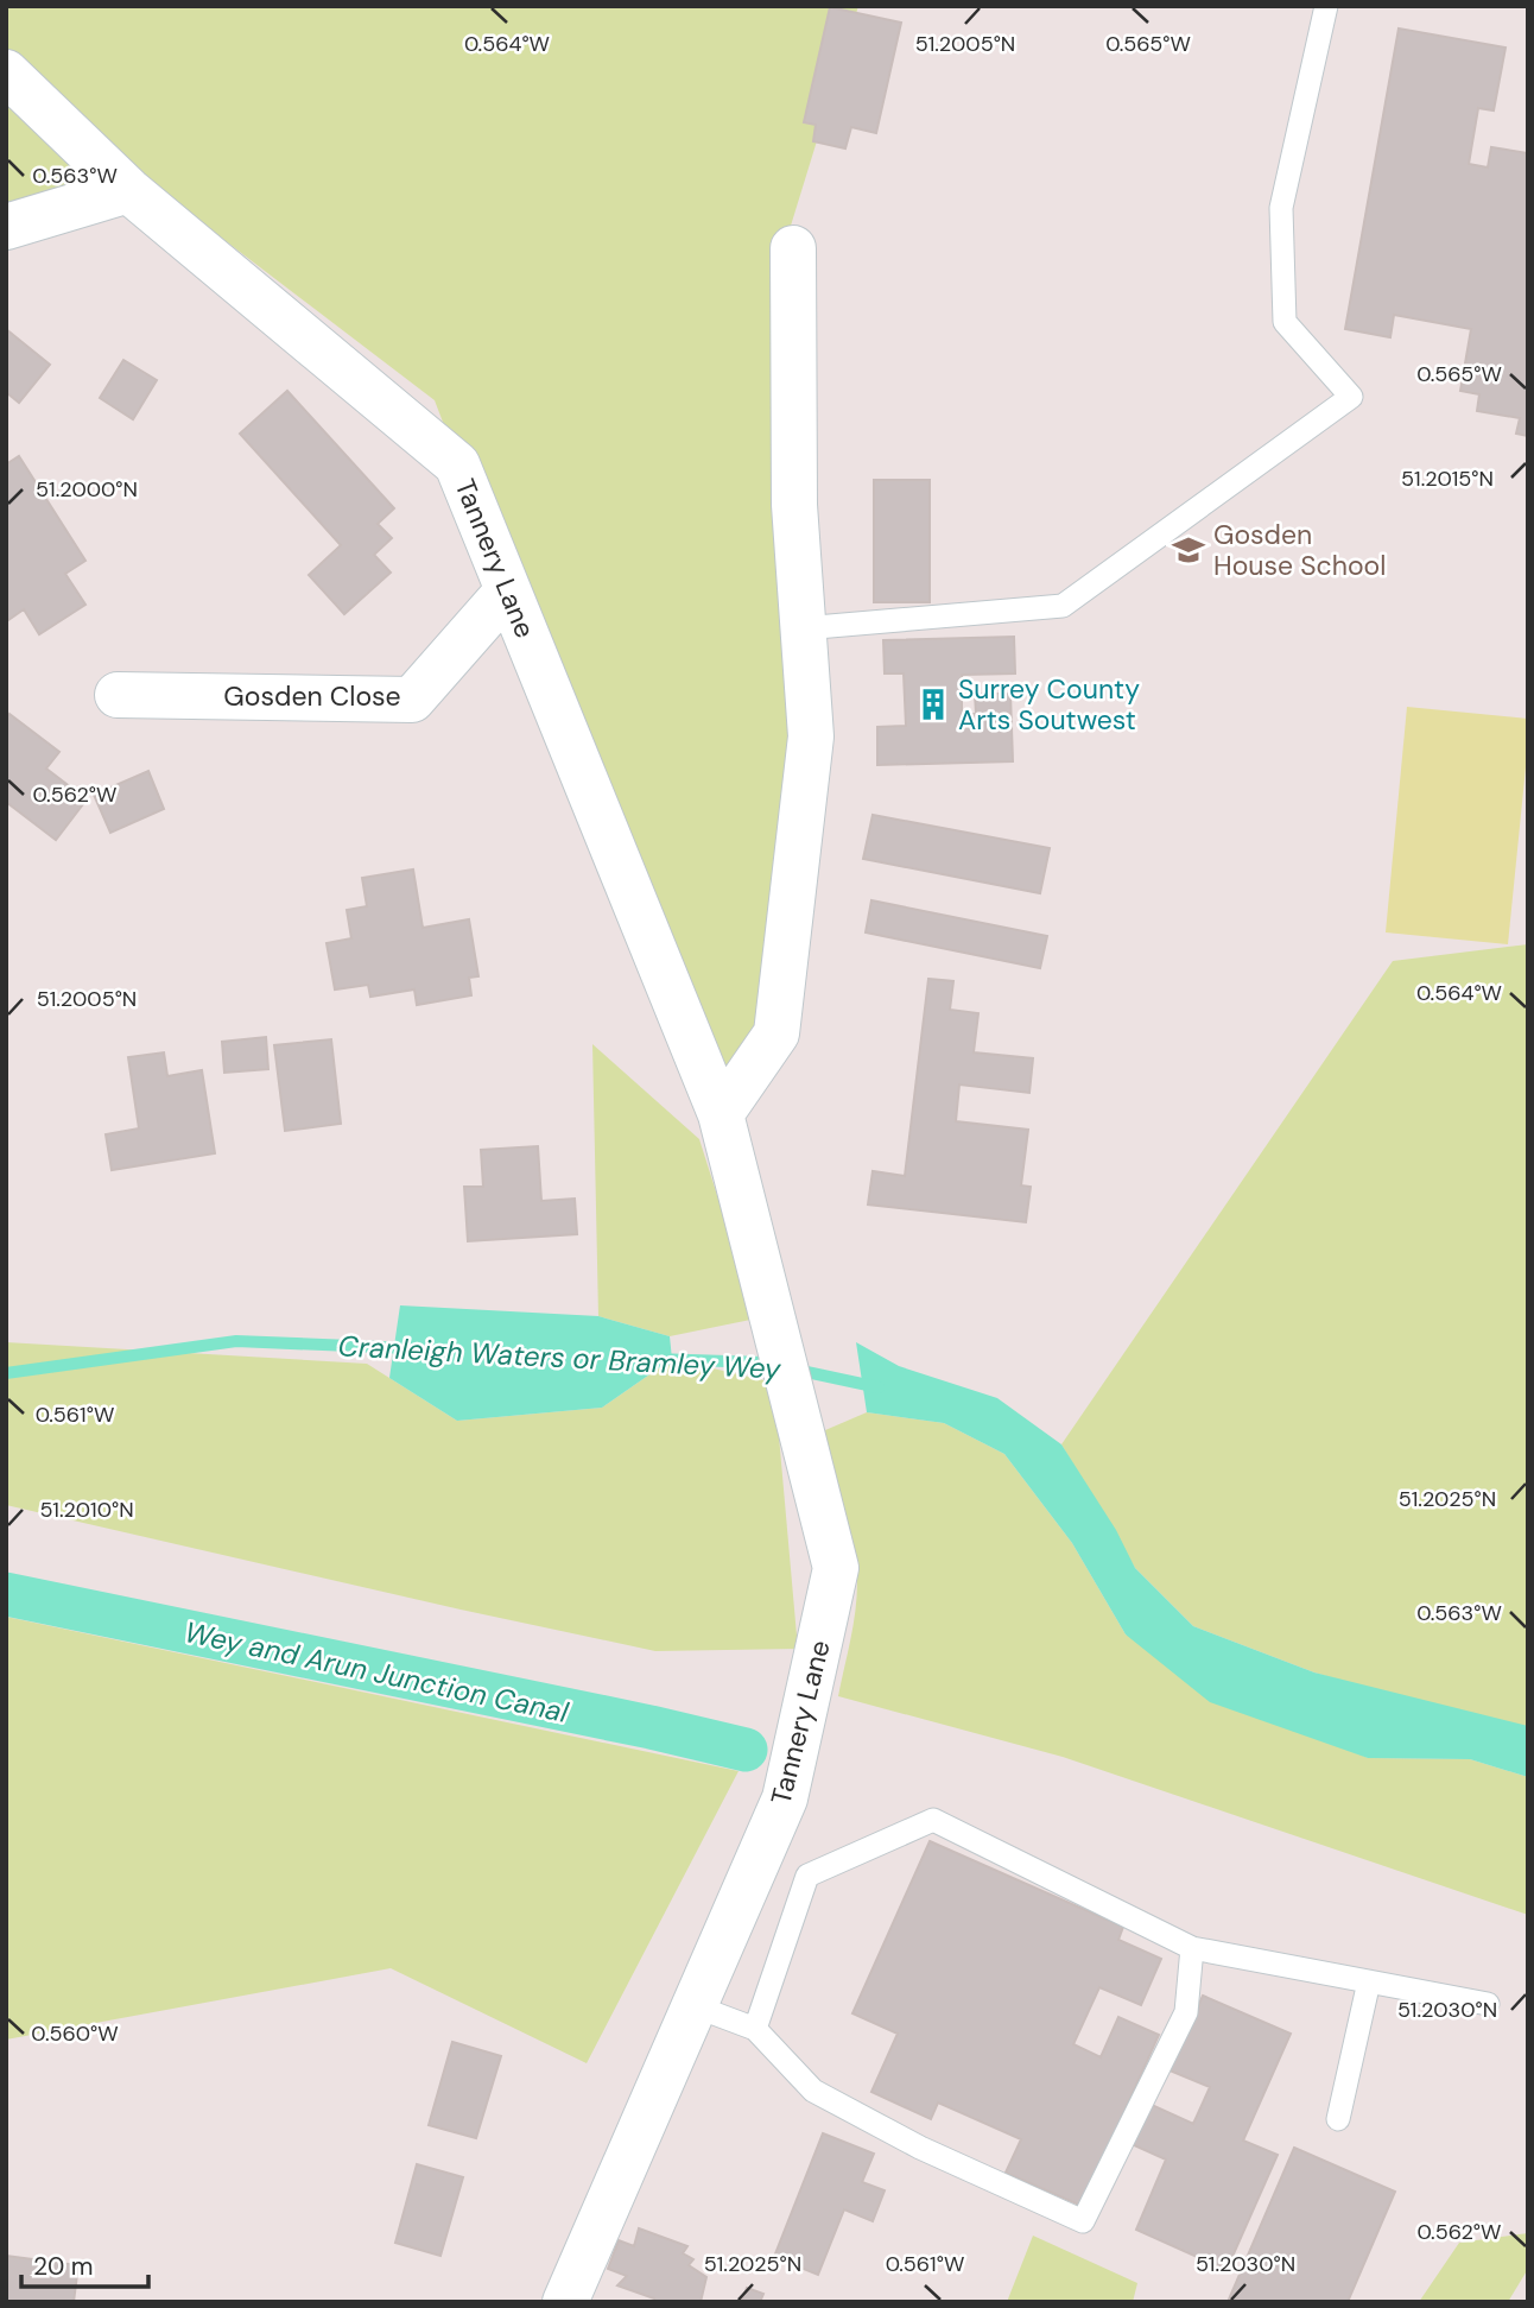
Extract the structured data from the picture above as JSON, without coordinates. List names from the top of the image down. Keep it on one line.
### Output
{"streets":{"street":["Tannery Lane","Gosden Close"]},"crossings":[["Tannery Lane","Gosden Close"]],"water":["Cranleigh Waters or Bramley Wey","Wey and Arun Junction Canal"],"places":{"school or university":["Gosden House School"],"building":["Surrey County Arts Soutwest"]},"scale_bar":"20 m","coordinates":["0.564°W","0.565°W","51.2005°N","0.563°W","51.2015°N","51.2000°N","0.562°W","0.561°W","51.2025°N","51.2010°N","51.2030°N","0.560°W"]}
